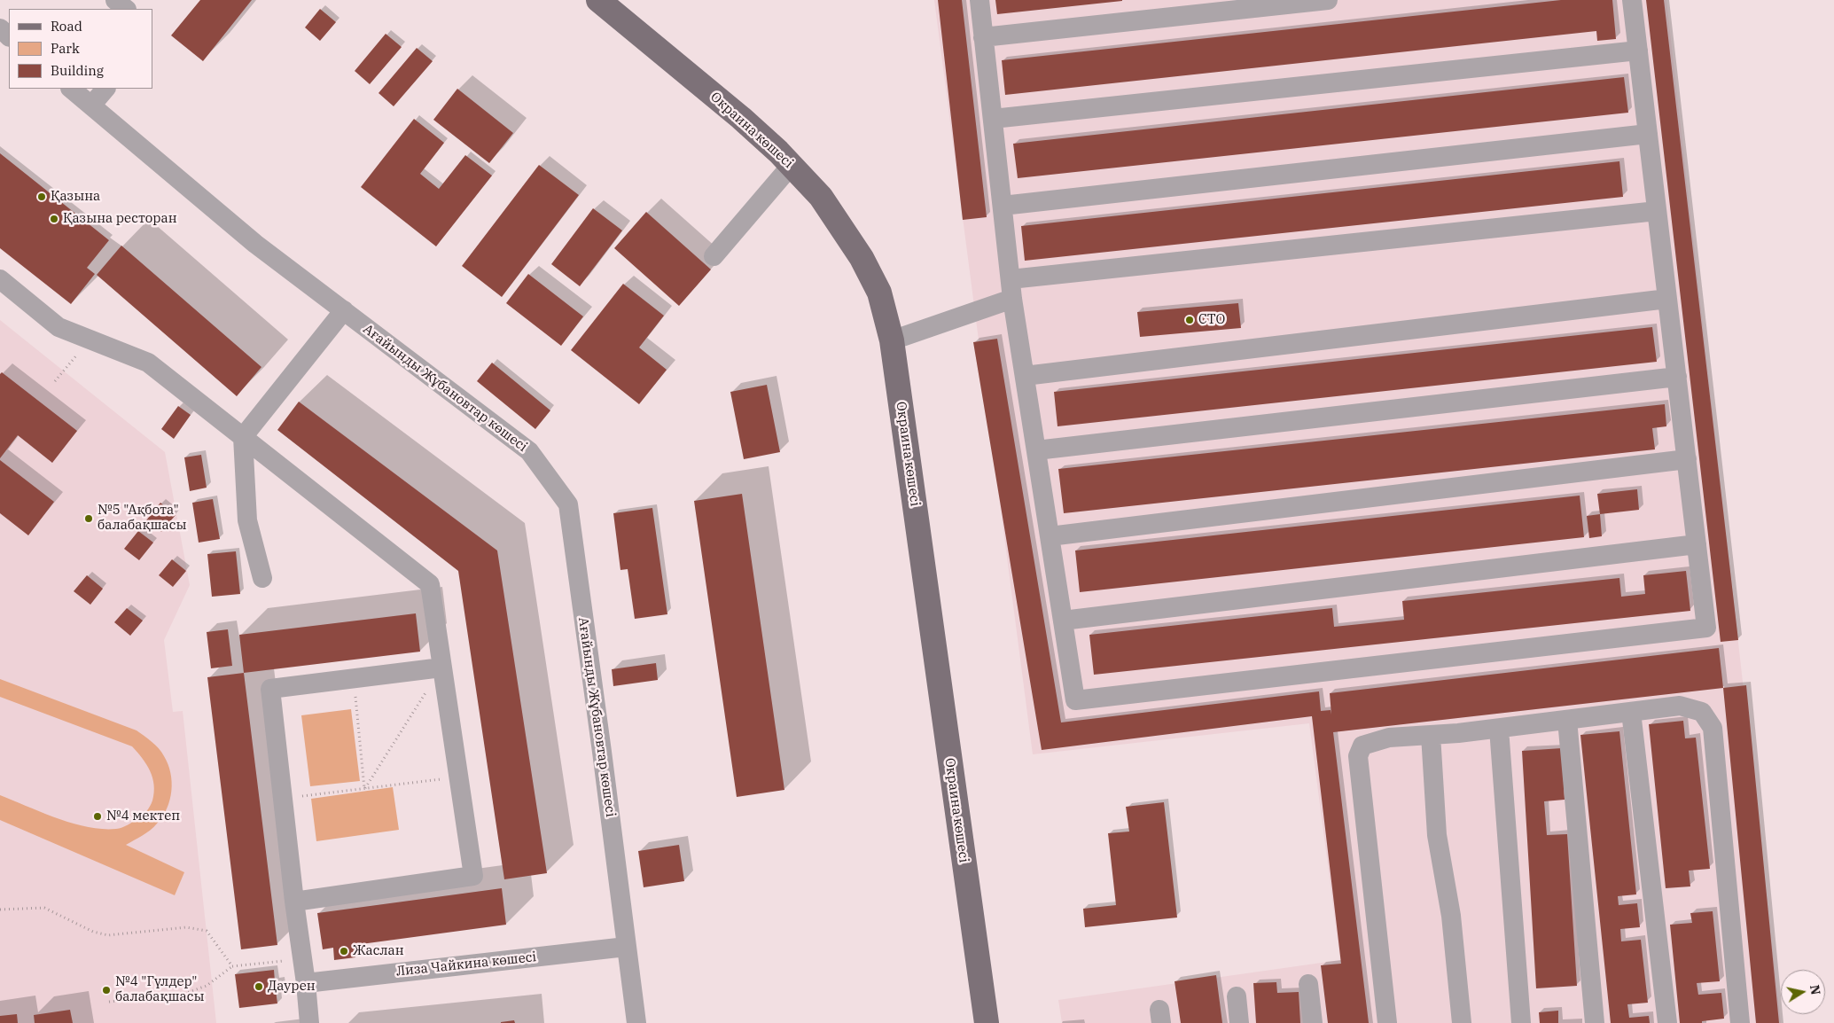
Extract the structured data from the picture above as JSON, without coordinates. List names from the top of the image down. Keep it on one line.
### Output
{"streets":{"main road":["Окраина көшесі"],"street":["Ағайынды Жұбановтар көшесі","Лиза Чайкина көшесі"]},"crossings":[["Ағайынды Жұбановтар көшесі","Лиза Чайкина көшесі"]],"places":["Қазына","Қазына ресторан","СТО","№5 \"Ақбота\" балабақшасы","№4 мектеп","Жаслан","Даурен","№4 \"Гүлдер\" балабақшасы"],"legend":["Road","Park","Building"],"north":"right"}
